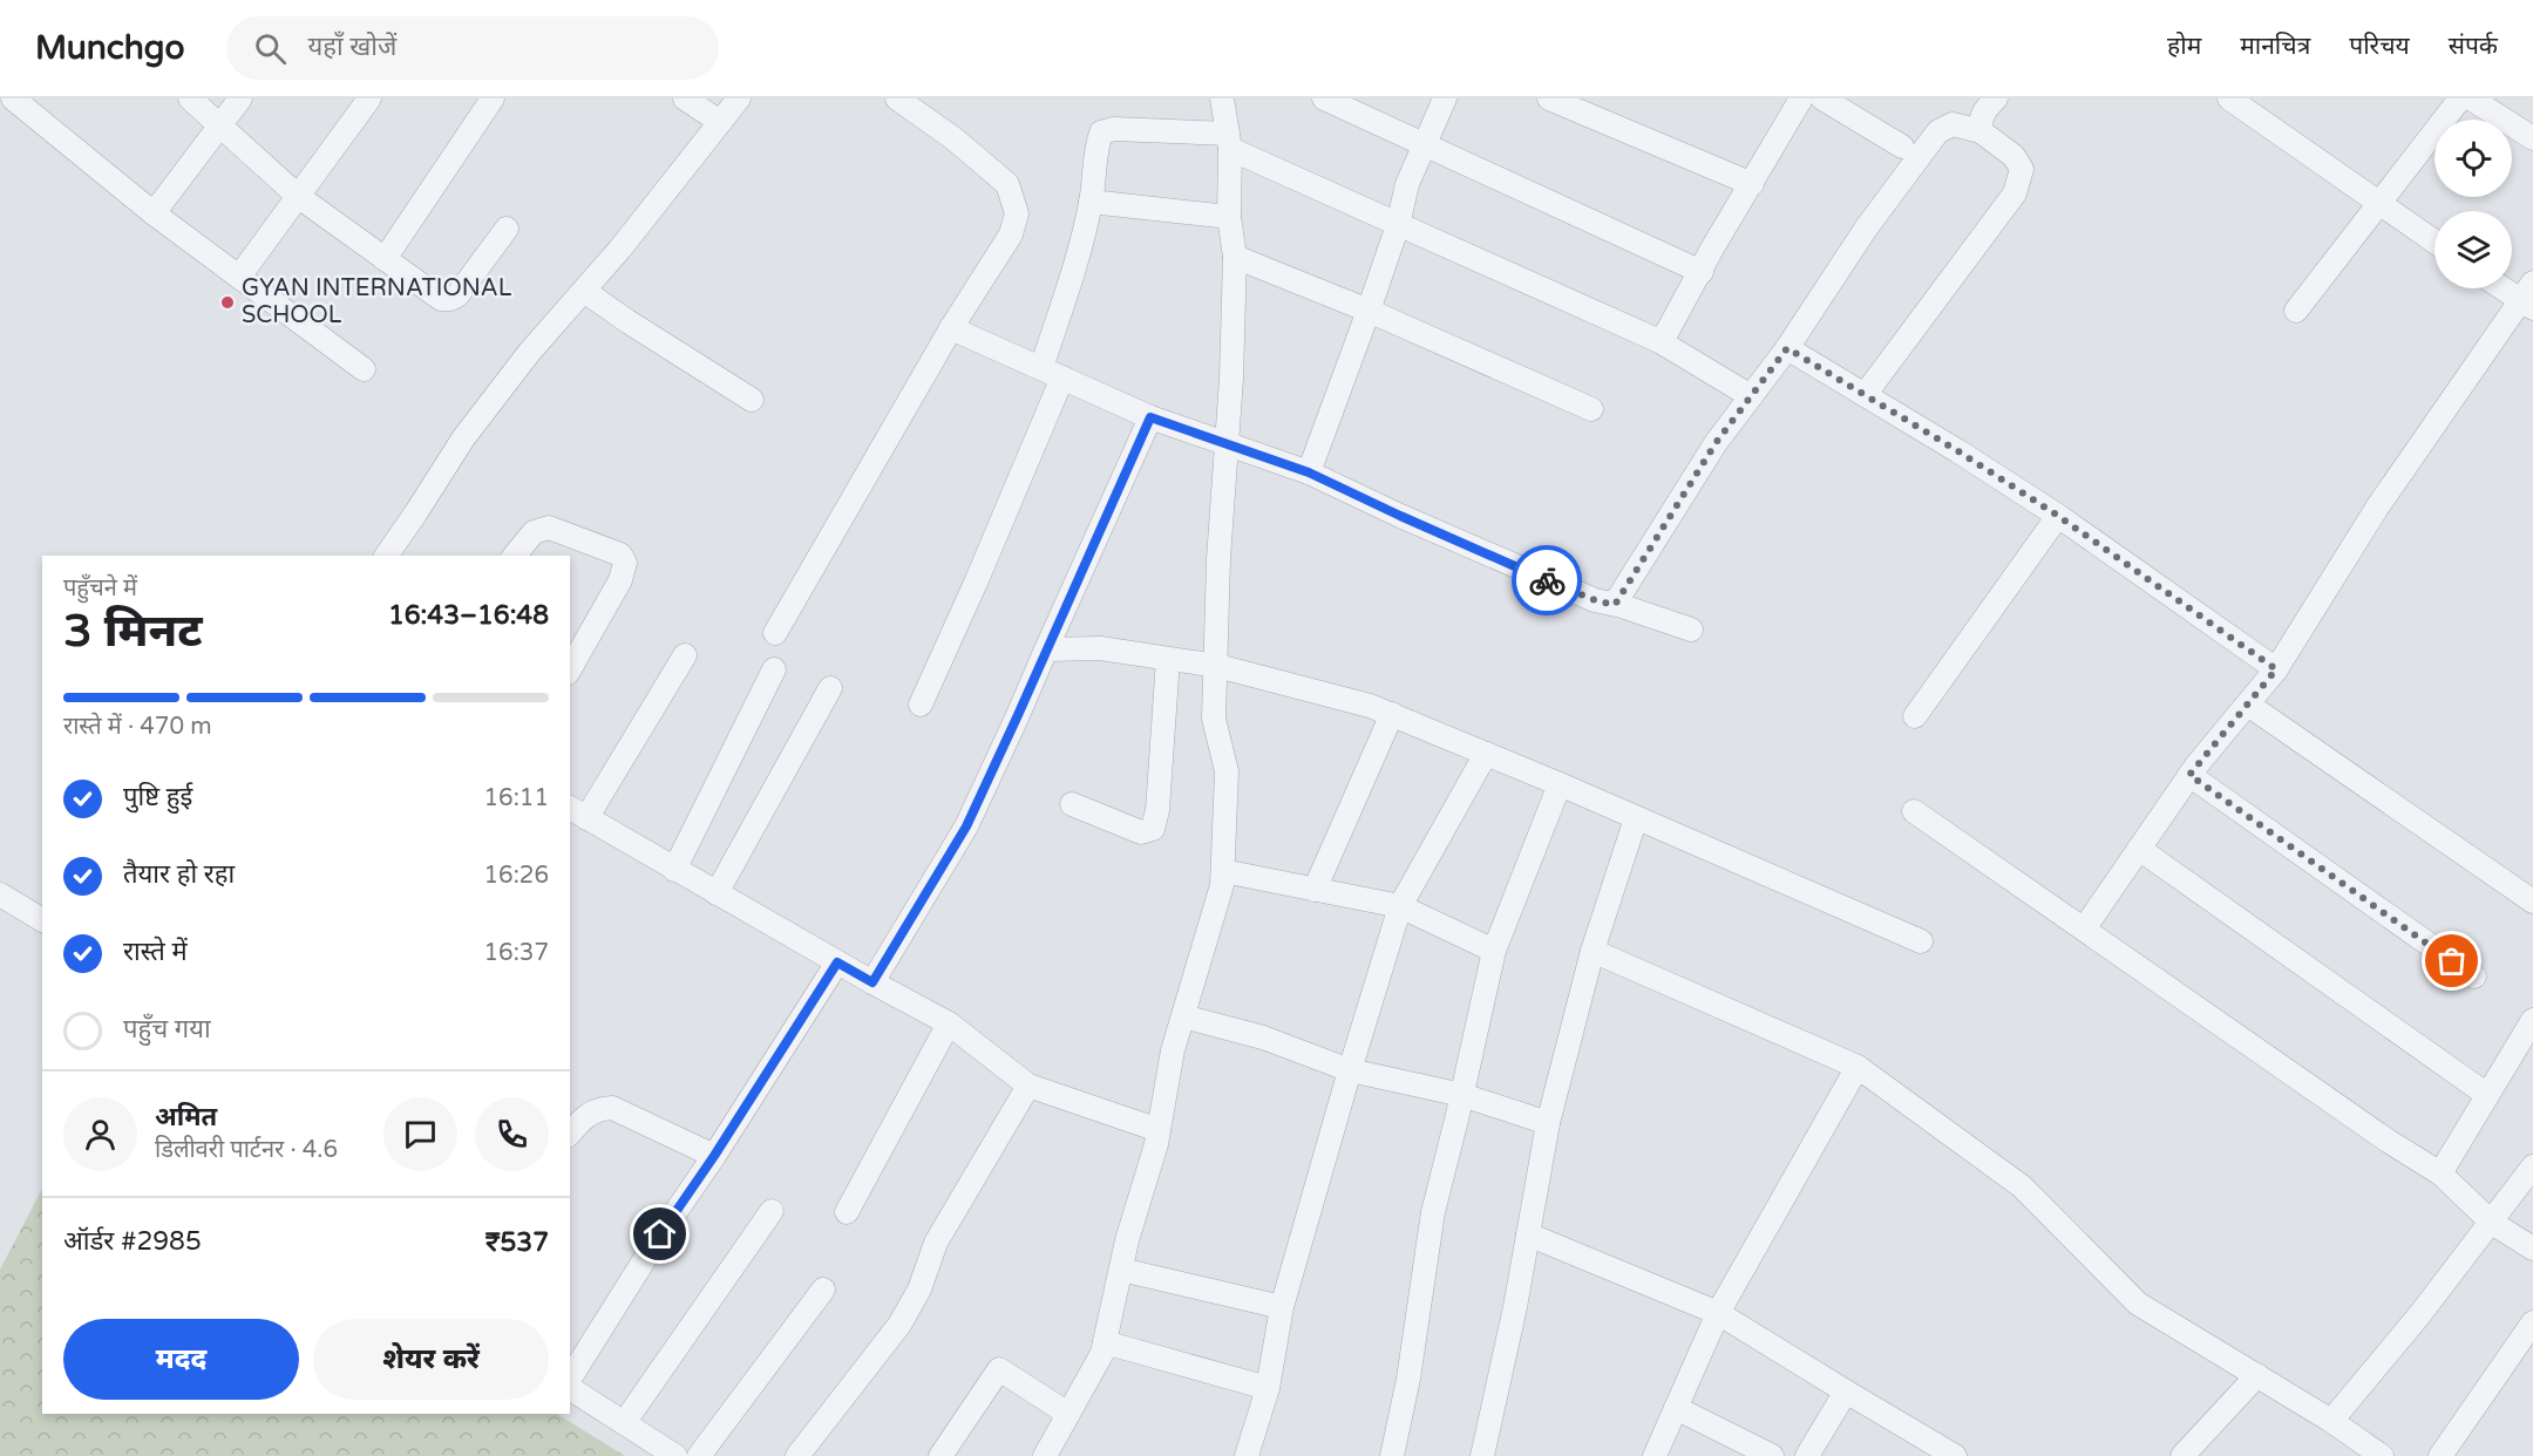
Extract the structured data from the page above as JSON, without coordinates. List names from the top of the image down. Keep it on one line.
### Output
{"places":["GYAN INTERNATIONAL SCHOOL"],"page":{"header":"Munchgo","search":"यहाँ खोजें","nav":["होम","मानचित्र","परिचय","संपर्क"],"heading":["3 मिनट","पहुँचने में","16:43–16:48"],"panel":["अमित","डिलीवरी पार्टनर · 4.6","ऑर्डर #2985","₹537"],"bar":"रास्ते में · 470 m","list":[["पुष्टि हुई","16:11"],["तैयार हो रहा","16:26"],["रास्ते में","16:37"],"पहुँच गया"],"buttons":["मदद","शेयर करें"]}}
